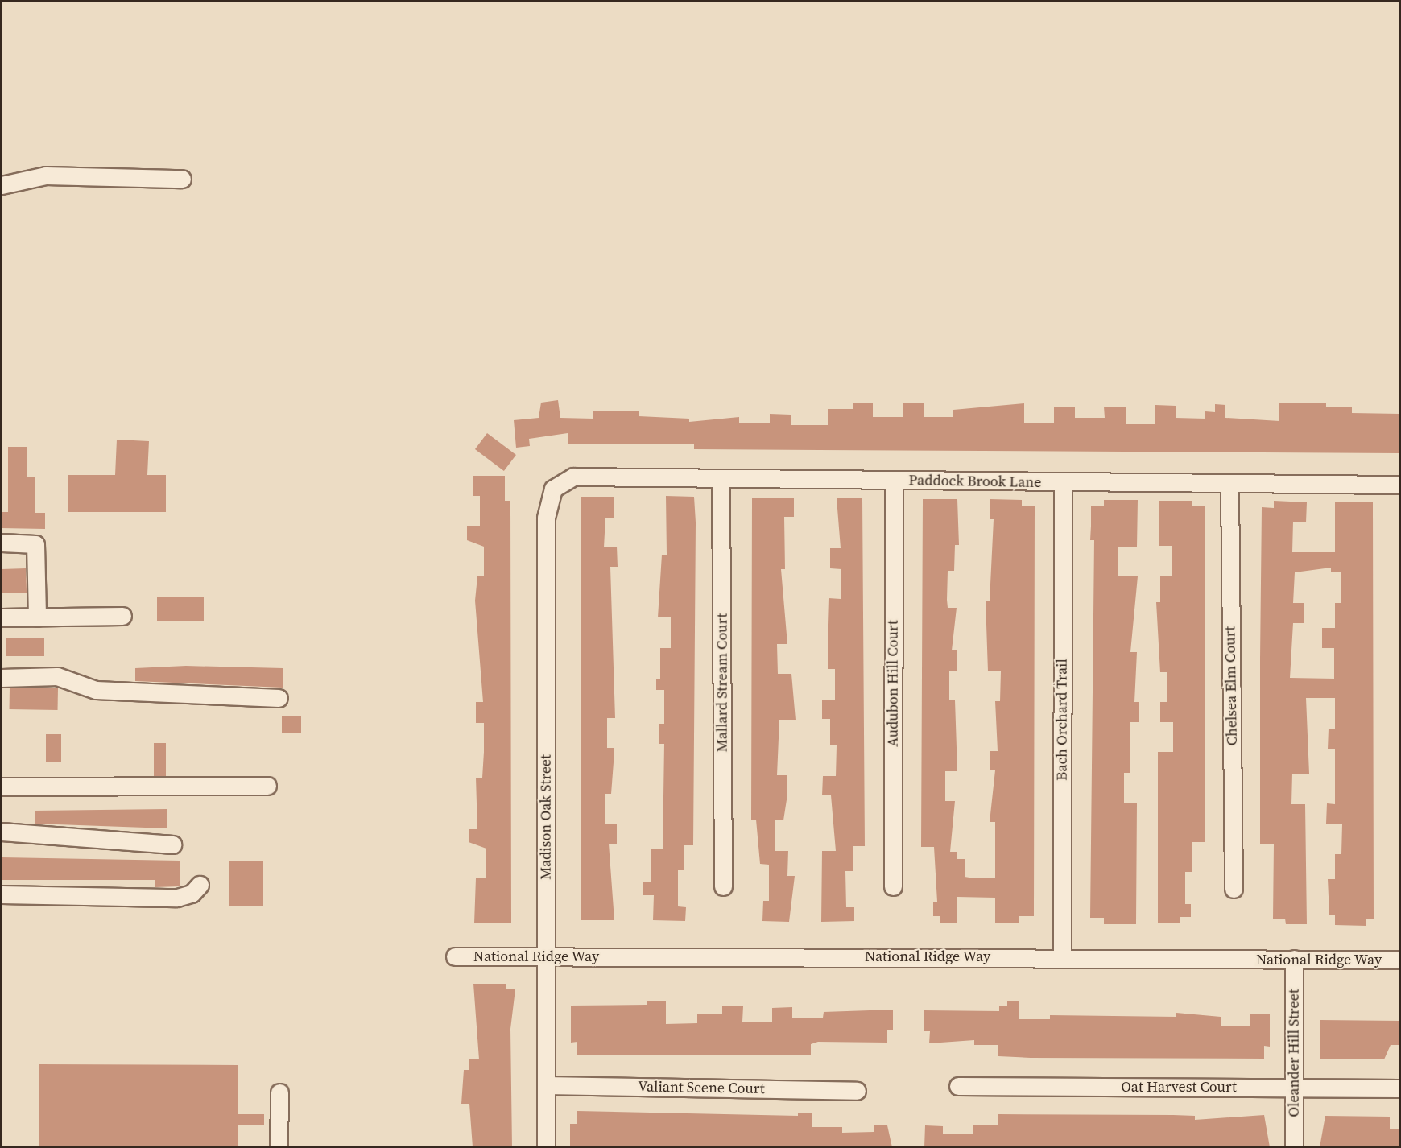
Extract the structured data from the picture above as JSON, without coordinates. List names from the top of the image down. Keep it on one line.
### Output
{"streets":{"street":["Paddock Brook Lane","Mallard Stream Court","Audubon Hill Court","Chelsea Elm Court","Bach Orchard Trail","Madison Oak Street","National Ridge Way","Oleander Hill Street","Oat Harvest Court","Valiant Scene Court"]},"crossings":[["Paddock Brook Lane","Mallard Stream Court"],["Paddock Brook Lane","Audubon Hill Court"],["Paddock Brook Lane","Chelsea Elm Court"],["Paddock Brook Lane","Bach Orchard Trail"],["Paddock Brook Lane","Madison Oak Street"],["Bach Orchard Trail","National Ridge Way"],["Madison Oak Street","National Ridge Way"],["Madison Oak Street","Valiant Scene Court"],["National Ridge Way","Oleander Hill Street"],["Oleander Hill Street","Oat Harvest Court"]]}
